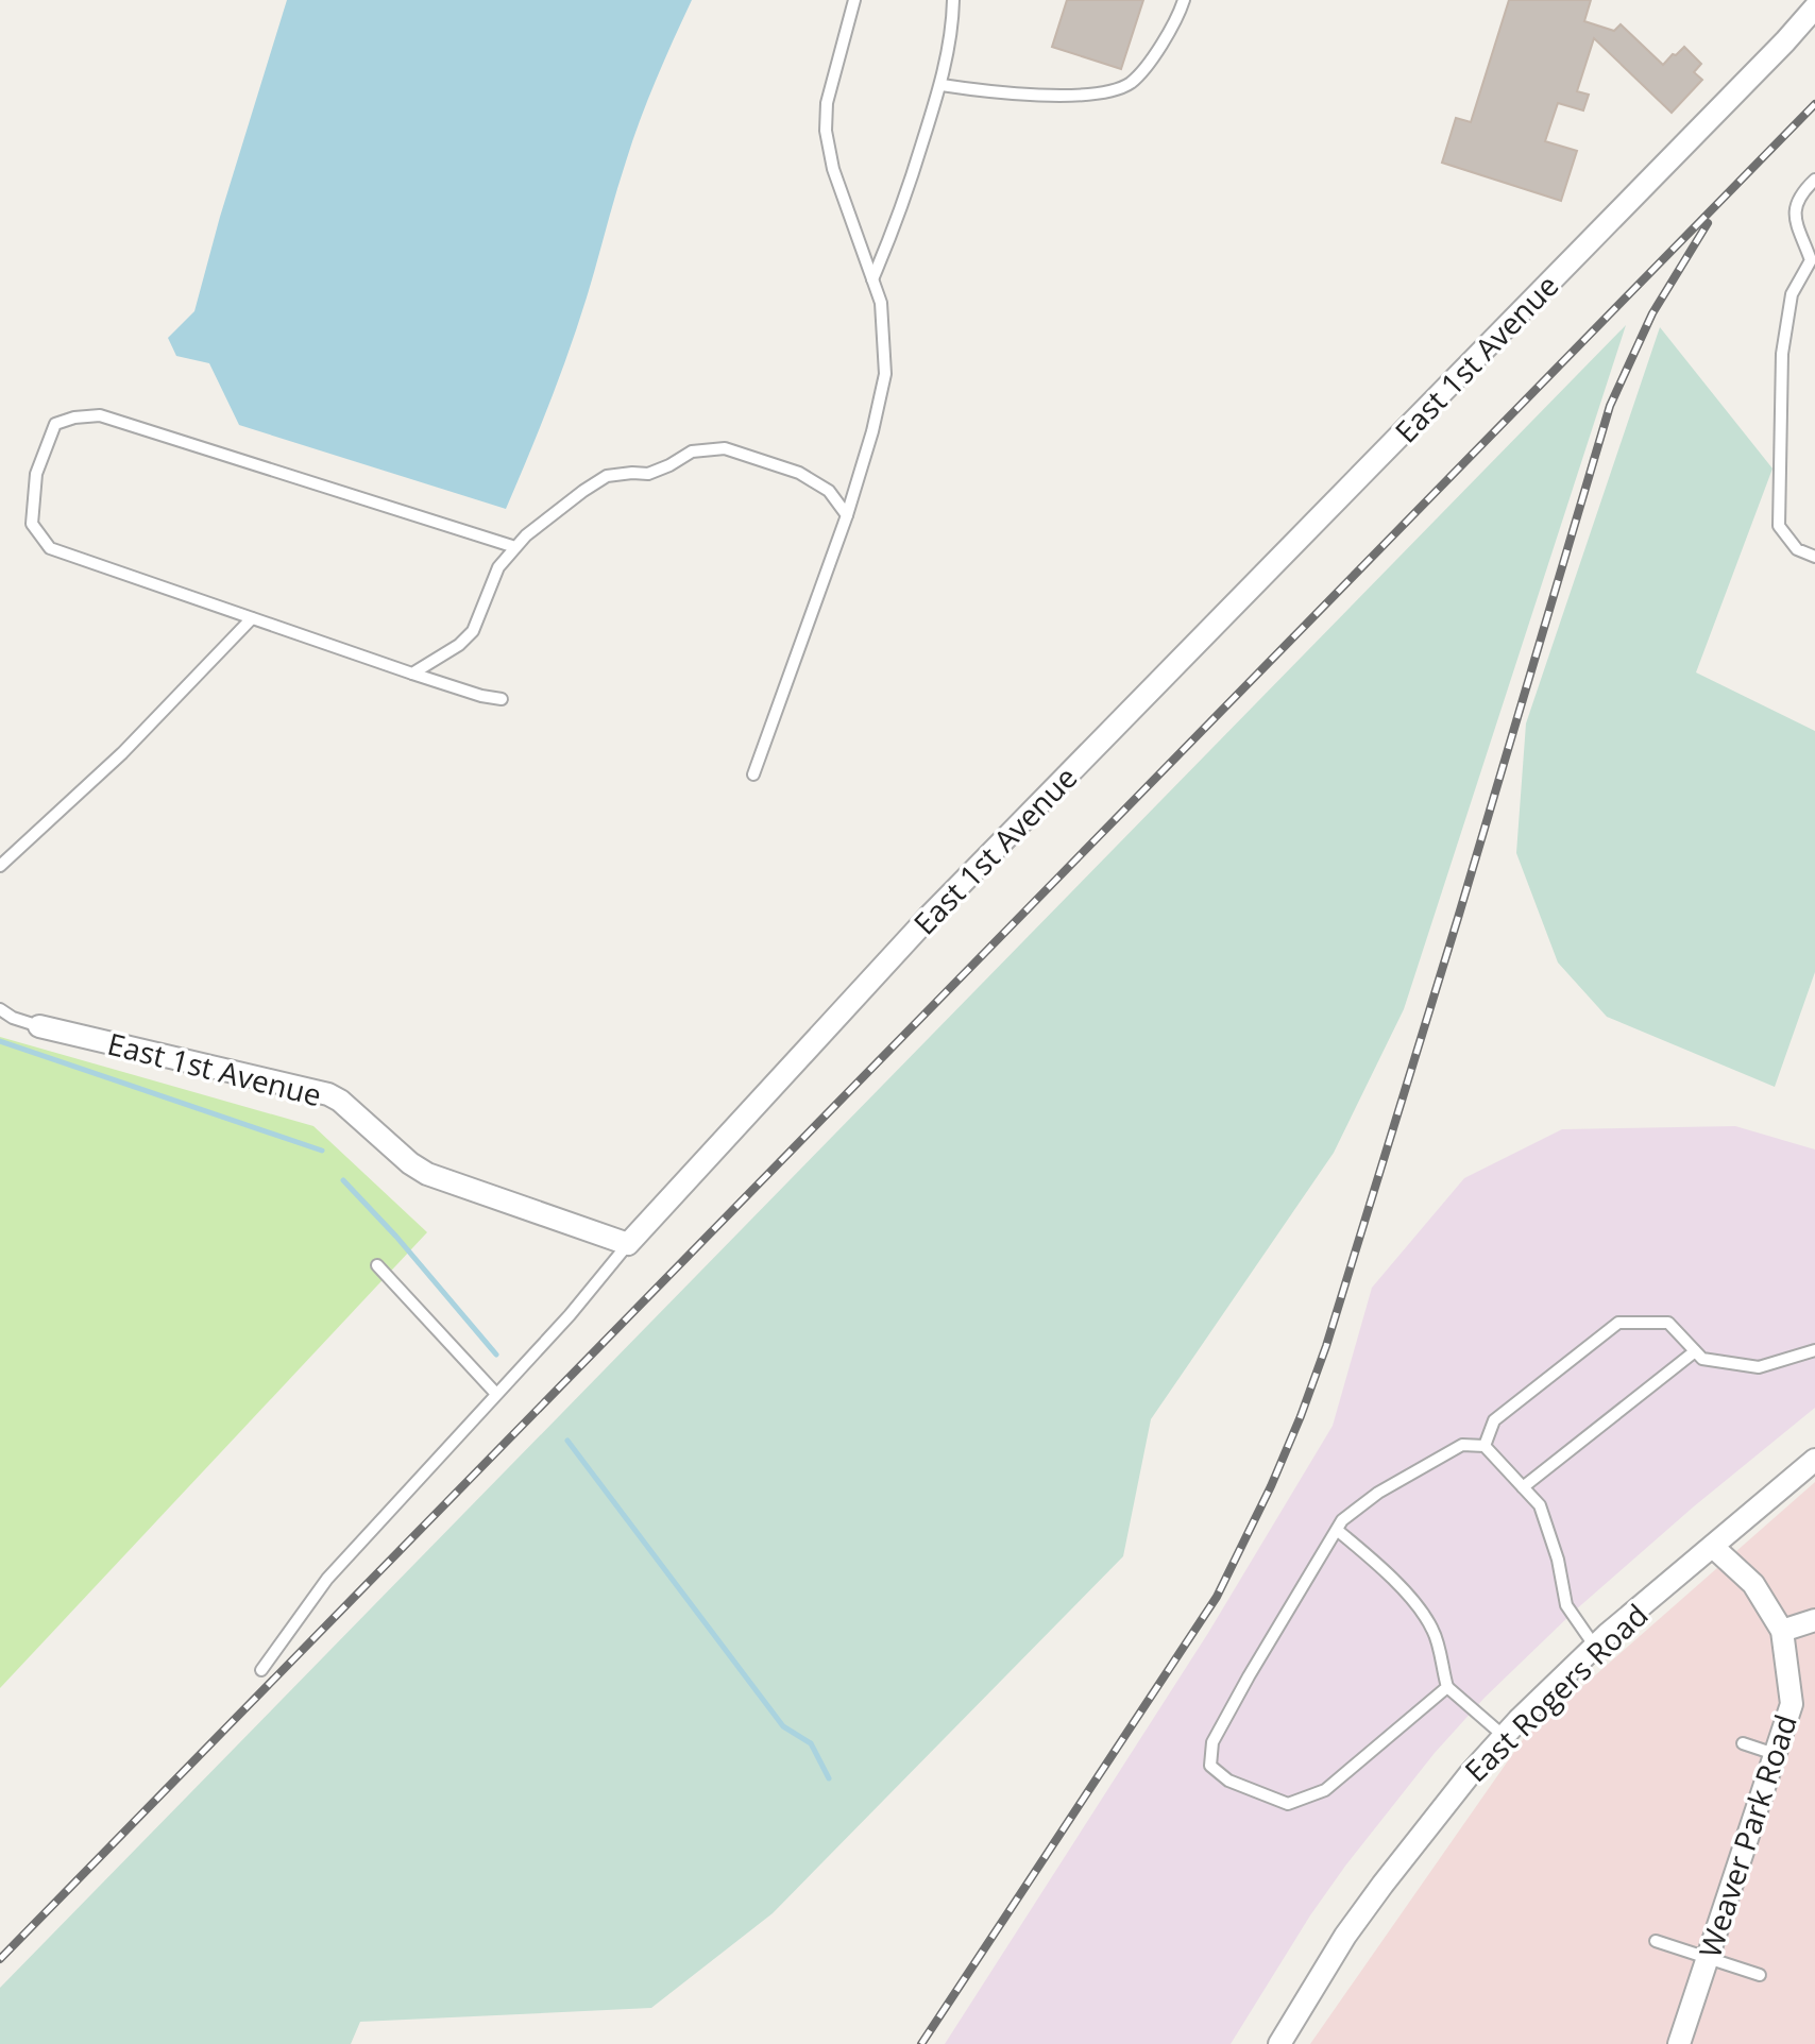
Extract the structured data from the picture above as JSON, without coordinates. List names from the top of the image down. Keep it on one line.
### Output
{"streets":{"street":["East 1st Avenue","East Rogers Road","Weaver Park Road"]},"crossings":[["East Rogers Road","Weaver Park Road"]]}
